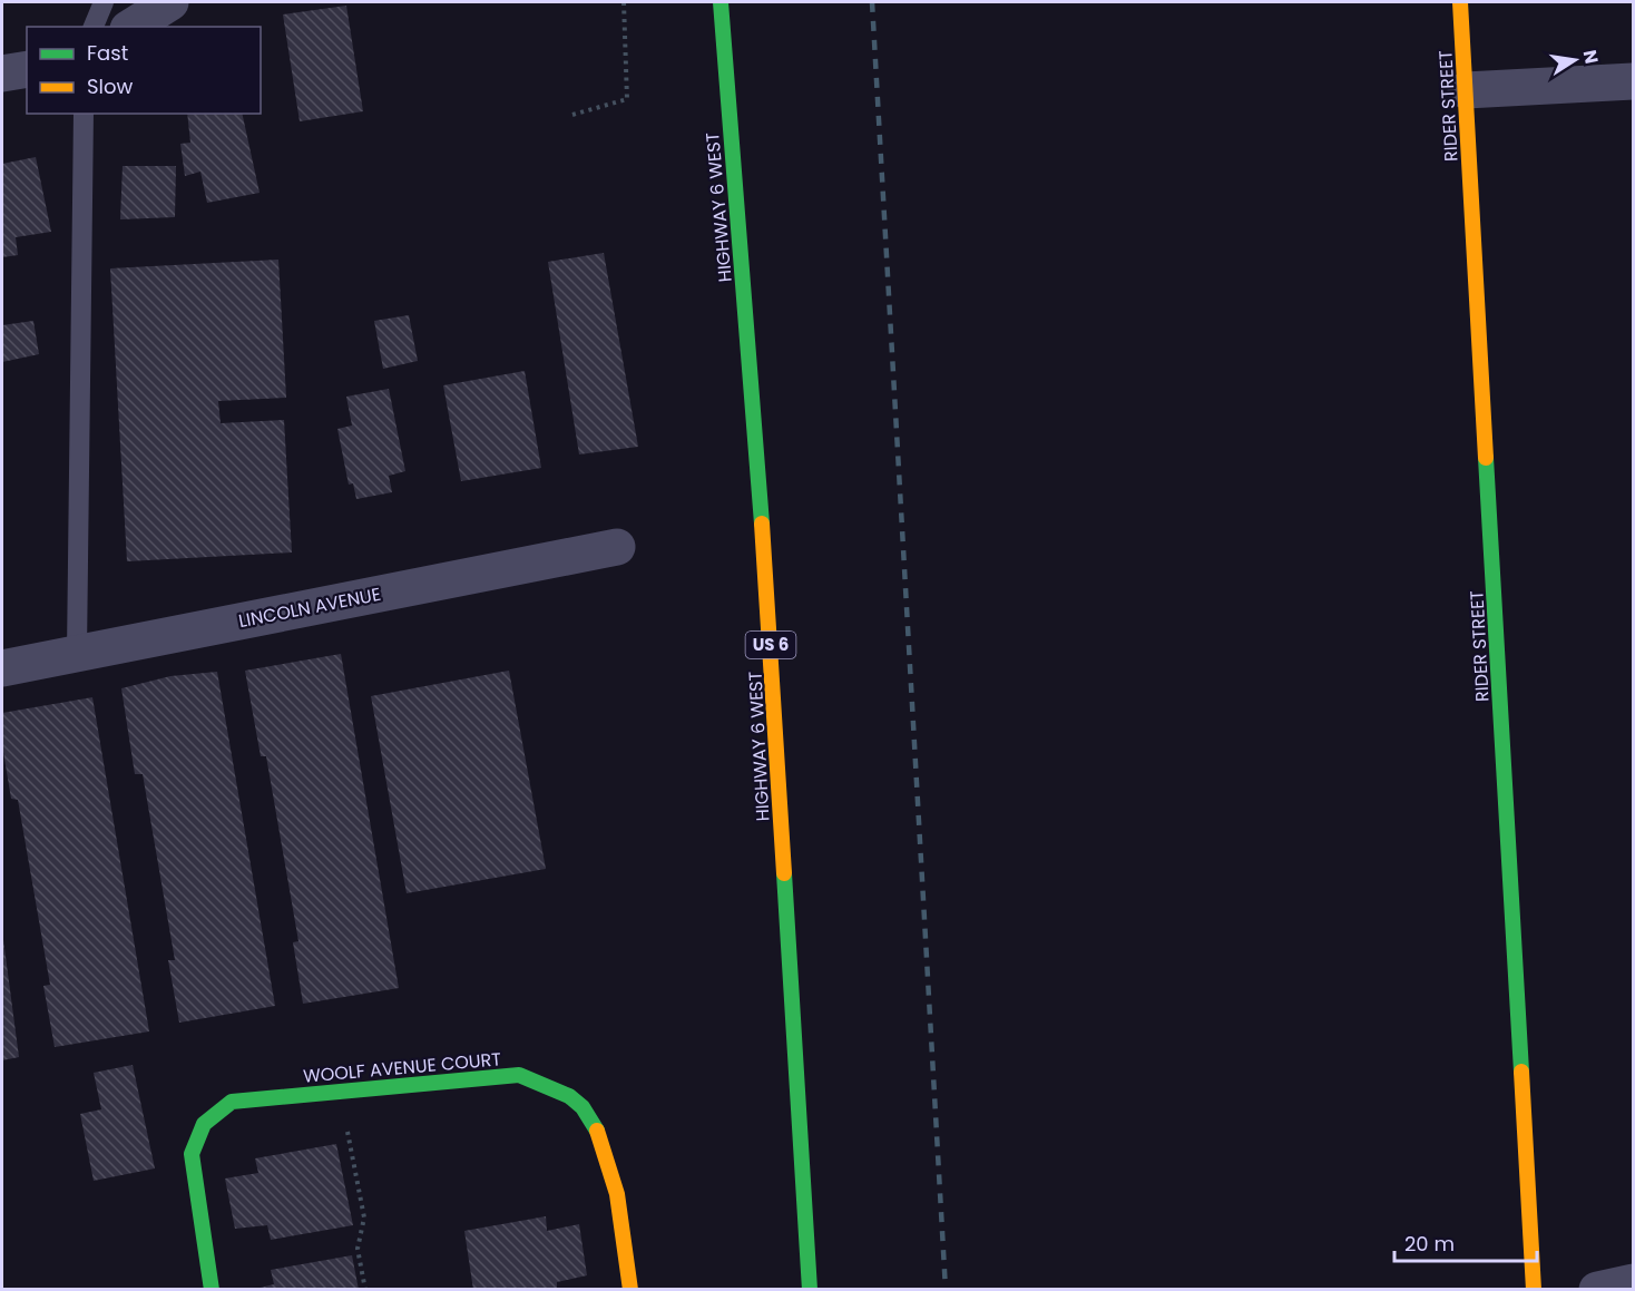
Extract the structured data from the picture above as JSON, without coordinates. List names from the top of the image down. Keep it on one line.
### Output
{"streets":{"street":["RIDER STREET","HIGHWAY 6 WEST","LINCOLN AVENUE","US 6","WOOLF AVENUE COURT"]},"legend":["Fast","Slow"],"scale_bar":"20 m","north":"right"}
